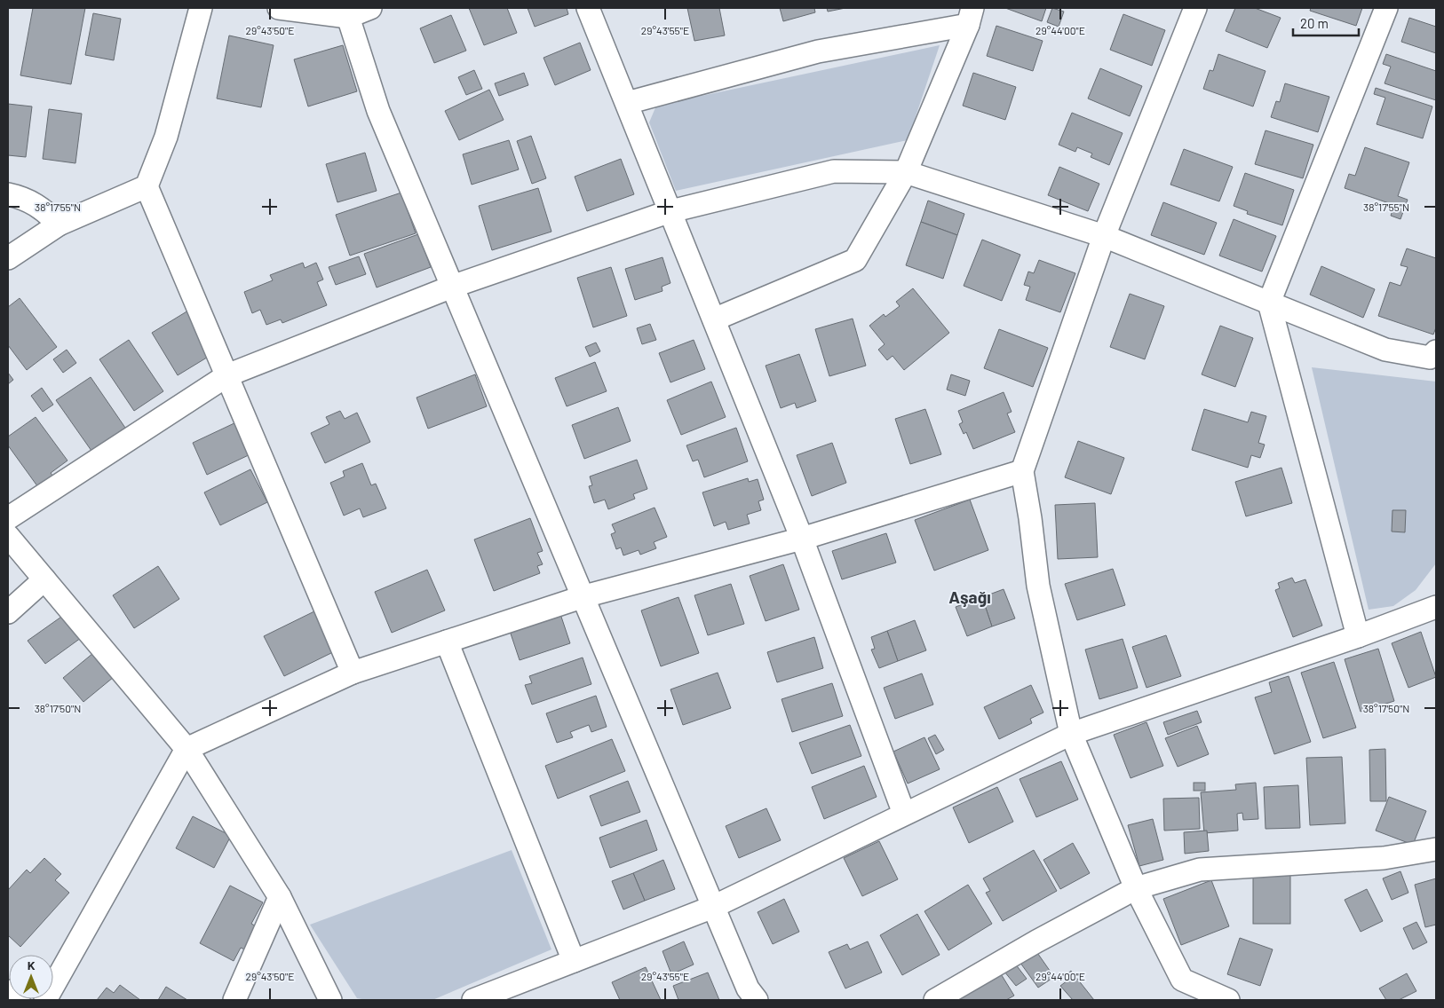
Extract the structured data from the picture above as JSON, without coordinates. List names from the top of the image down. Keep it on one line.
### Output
{"districts":["Aşağı"],"scale_bar":"20 m","north":"top","coordinates":["29°43'50\"E","29°43'55\"E","29°44'00\"E","38°17'55\"N","38°17'50\"N"]}
